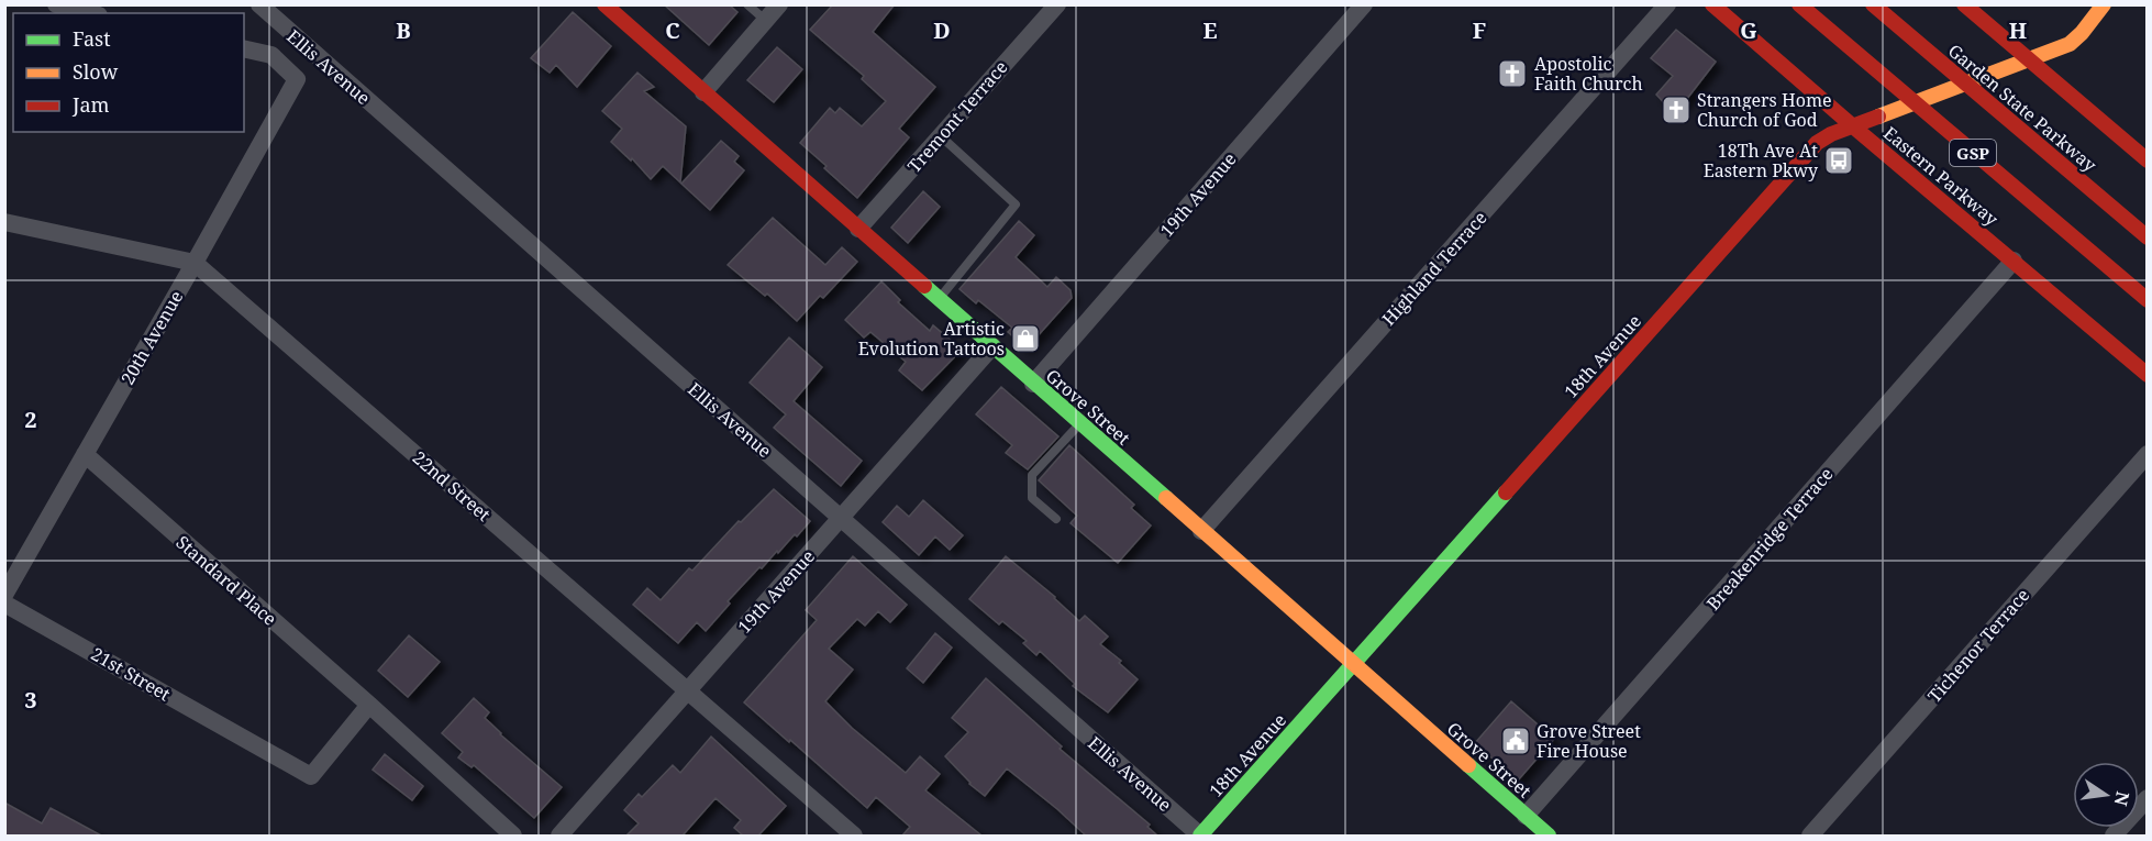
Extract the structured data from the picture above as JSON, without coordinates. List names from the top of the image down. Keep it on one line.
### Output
{"streets":{"main road":["Garden State Parkway","GSP","Eastern Parkway","18th Avenue","Grove Street"],"street":["Ellis Avenue","Tremont Terrace","19th Avenue","Highland Terrace","20th Avenue","22nd Street","Breakenridge Terrace","Standard Place","Tichenor Terrace","21st Street"]},"crossings":[["Ellis Avenue","19th Avenue"],["Ellis Avenue","20th Avenue"],["Ellis Avenue","18th Avenue"],["Tremont Terrace","Grove Street"],["Eastern Parkway","18th Avenue"],["Eastern Parkway","Breakenridge Terrace"],["19th Avenue","Grove Street"],["19th Avenue","22nd Street"],["Highland Terrace","Grove Street"],["20th Avenue","22nd Street"],["20th Avenue","Standard Place"],["18th Avenue","Grove Street"],["Grove Street","Breakenridge Terrace"],["Standard Place","21st Street"]],"places":{"church":["Apostolic Faith Church","Strangers Home Church of God"],"bus stop":["18Th Ave At Eastern Pkwy"],"shop":["Artistic Evolution Tattoos"],"public building":["Grove Street Fire House"]},"legend":["Fast","Slow","Jam"],"north":"right","grid":{"columns":["B","C","D","E","F","G","H"],"rows":["2","3"]}}
